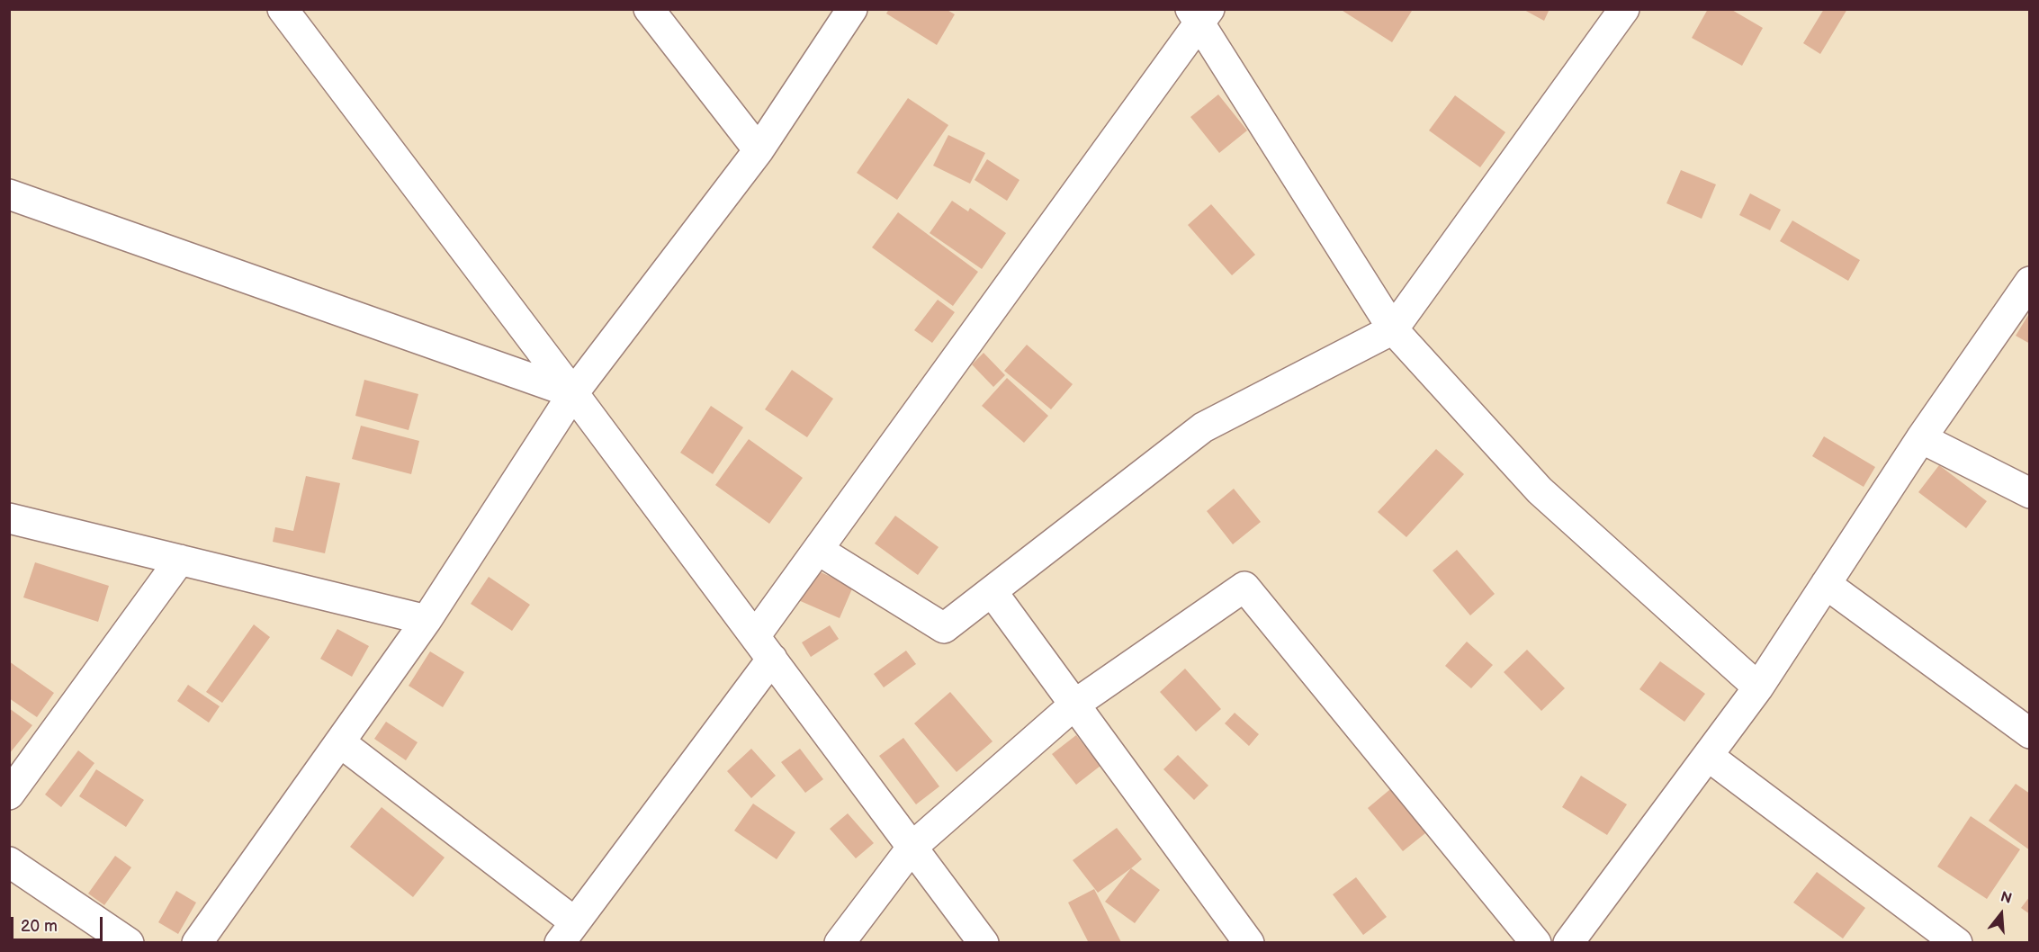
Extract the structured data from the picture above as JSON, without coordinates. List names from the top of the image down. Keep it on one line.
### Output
{"scale_bar":"20 m","north":"top"}
